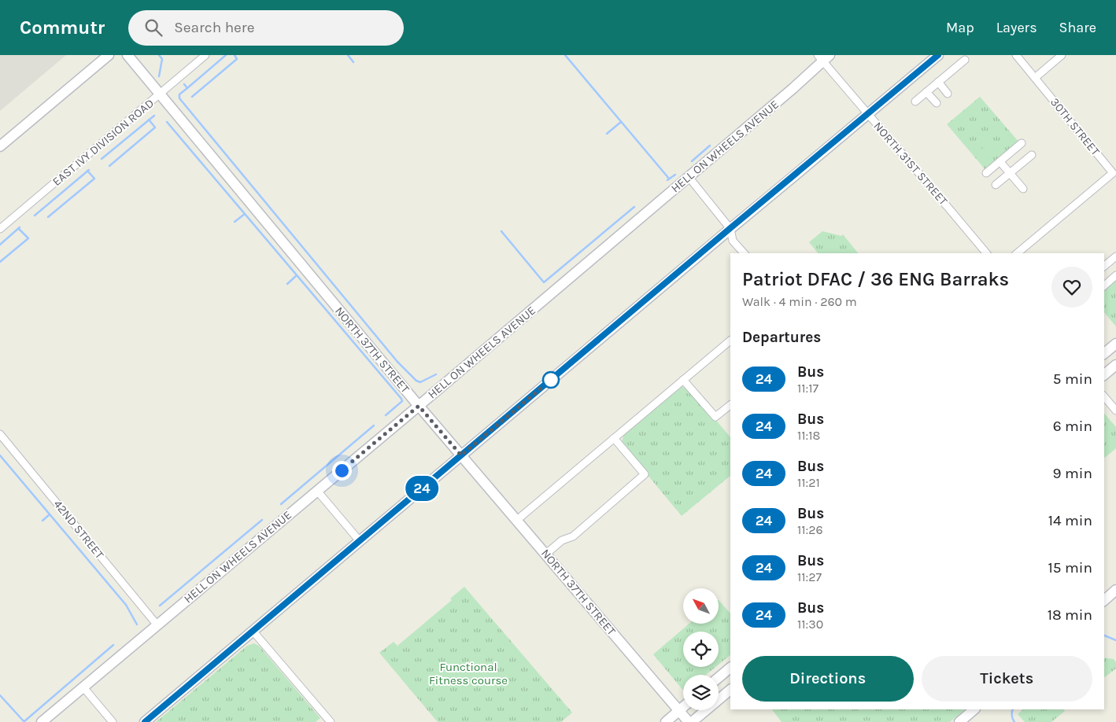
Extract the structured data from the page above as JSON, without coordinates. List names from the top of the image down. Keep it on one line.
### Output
{"streets":{"street":["30TH STREET","EAST IVY DIVISION ROAD","HELL ON WHEELS AVENUE","NORTH 31ST STREET","NORTH 37TH STREET","42ND STREET"]},"crossings":[["EAST IVY DIVISION ROAD","NORTH 37TH STREET"],["HELL ON WHEELS AVENUE","NORTH 31ST STREET"],["HELL ON WHEELS AVENUE","NORTH 37TH STREET"],["HELL ON WHEELS AVENUE","42ND STREET"]],"parks":["Functional Fitness course"],"lines":["bus line 24"],"north":"top left","page":{"header":"Commutr","search":"Search here","nav":["Map","Layers","Share"],"on_map":"24","heading":[["Patriot DFAC / 36 ENG Barraks","Walk · 4 min · 260 m"],"Departures"],"list":[{"mark":"24","name":"Bus","note":"11:17","value":"5 min"},{"mark":"24","name":"Bus","note":"11:18","value":"6 min"},{"mark":"24","name":"Bus","note":"11:21","value":"9 min"},{"mark":"24","name":"Bus","note":"11:26","value":"14 min"},{"mark":"24","name":"Bus","note":"11:27","value":"15 min"},{"mark":"24","name":"Bus","note":"11:30","value":"18 min"}],"buttons":["Directions","Tickets"]}}
